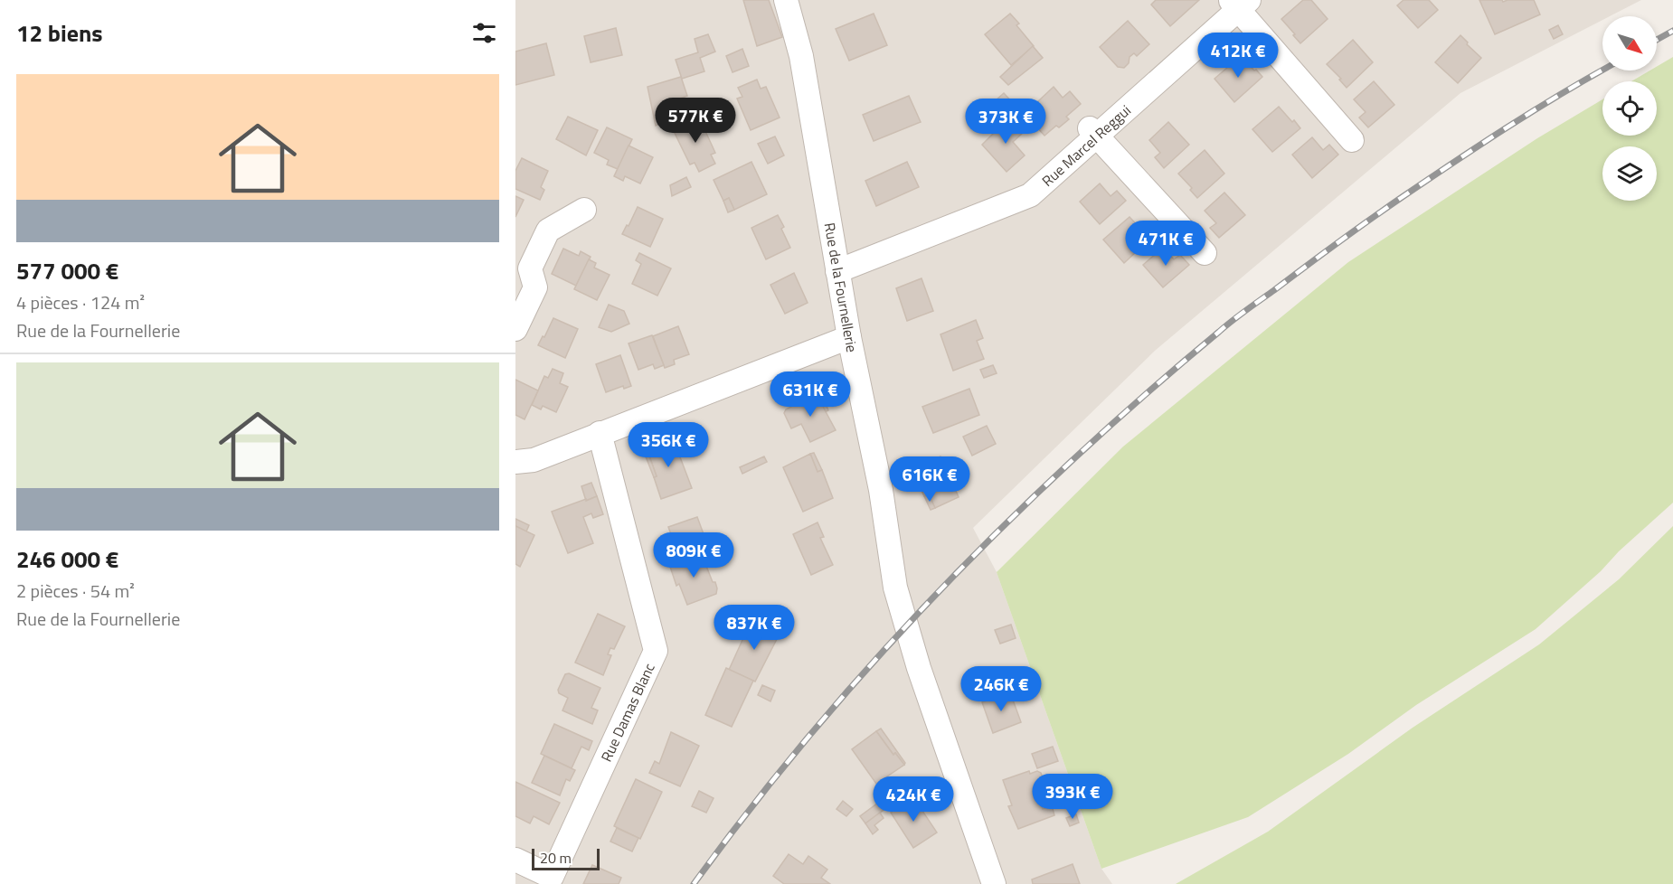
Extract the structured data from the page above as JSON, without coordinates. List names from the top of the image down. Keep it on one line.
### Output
{"streets":{"street":["Rue Marcel Reggui","Rue de la Fournellerie","Rue Damas Blanc"]},"crossings":[["Rue Marcel Reggui","Rue de la Fournellerie"]],"scale_bar":"20 m","north":"bottom right","page":{"heading":"12 biens","price":["412K €","577K €","373K €","471K €","631K €","356K €","616K €","809K €","837K €","246K €","393K €","424K €"],"list":[{"name":"577 000 €","note":"4 pièces · 124 m² · Rue de la Fournellerie"},{"name":"246 000 €","note":"2 pièces · 54 m² · Rue de la Fournellerie"}],"scale":"20 m"}}
